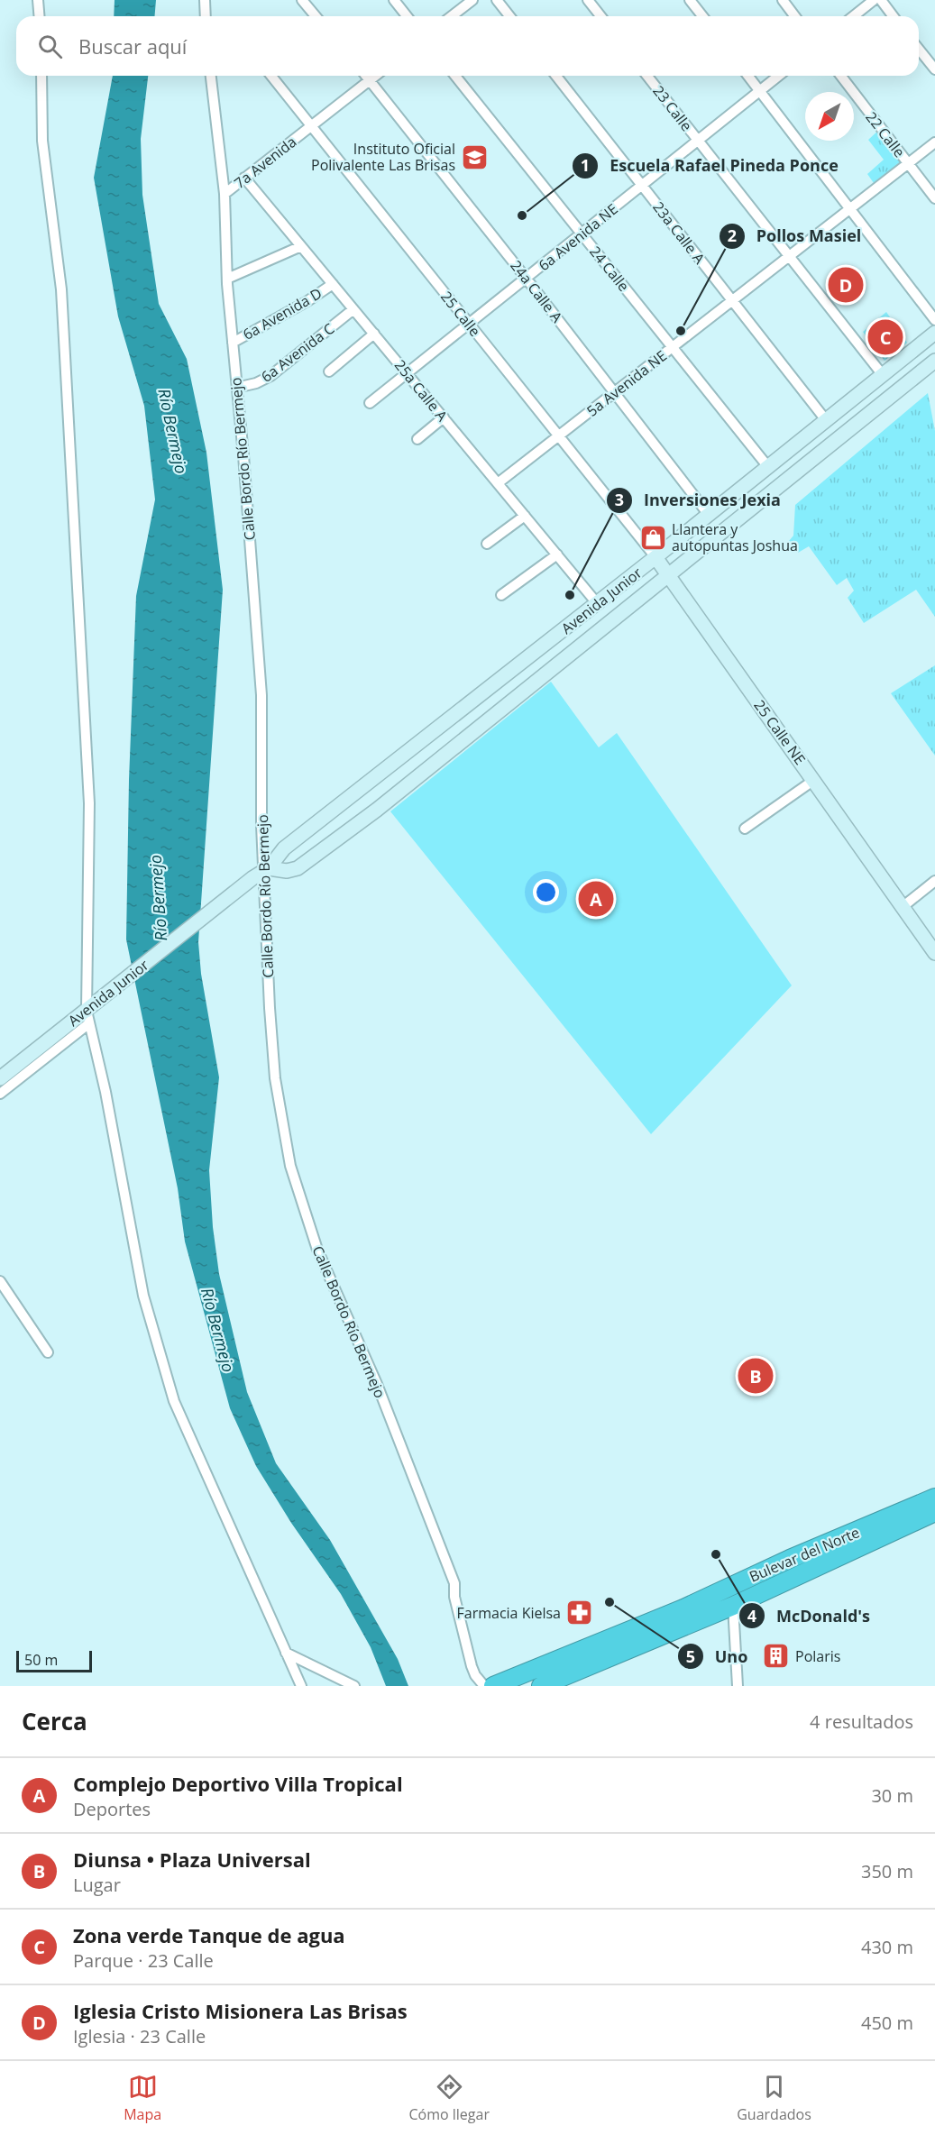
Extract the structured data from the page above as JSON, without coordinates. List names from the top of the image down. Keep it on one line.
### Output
{"streets":{"highway":["Bulevar del Norte"],"main road":["Avenida Junior","25 Calle NE"],"street":["23 Calle","22 Calle","7a Avenida","23a Calle A","6a Avenida NE","24 Calle","24a Calle A","6a Avenida D","25 Calle","6a Avenida C","5a Avenida NE","25a Calle A","Calle Bordo Río Bermejo"]},"crossings":[["23 Calle","6a Avenida NE"],["23 Calle","5a Avenida NE"],["23 Calle","Avenida Junior"],["22 Calle","5a Avenida NE"],["7a Avenida","24a Calle A"],["7a Avenida","25 Calle"],["7a Avenida","25a Calle A"],["7a Avenida","Calle Bordo Río Bermejo"],["23a Calle A","6a Avenida NE"],["23a Calle A","5a Avenida NE"],["23a Calle A","Avenida Junior"],["6a Avenida NE","24 Calle"],["6a Avenida NE","24a Calle A"],["6a Avenida NE","25 Calle"],["6a Avenida NE","25a Calle A"],["24 Calle","5a Avenida NE"],["24 Calle","Avenida Junior"],["24a Calle A","5a Avenida NE"],["24a Calle A","Avenida Junior"],["6a Avenida D","25a Calle A"],["6a Avenida D","Calle Bordo Río Bermejo"],["25 Calle","5a Avenida NE"],["25 Calle","Avenida Junior"],["25 Calle","25 Calle NE"],["6a Avenida C","25a Calle A"],["6a Avenida C","Calle Bordo Río Bermejo"],["5a Avenida NE","25a Calle A"],["25a Calle A","Avenida Junior"],["Calle Bordo Río Bermejo","Avenida Junior"],["Avenida Junior","25 Calle NE"]],"water":["Río Bermejo"],"places":{"school or university":["Instituto Oficial Polivalente Las Brisas"],"other":["Escuela Rafael Pineda Ponce","Pollos Masiel","Inversiones Jexia","McDonald's","Uno"],"shop":["Llantera y autopuntas Joshua"],"pharmacy":["Farmacia Kielsa"],"building":["Polaris"]},"scale_bar":"50 m","north":"bottom left","page":{"search":"Buscar aquí","pins":["D","C","A","B"],"scale":"50 m","heading":["Cerca","4 resultados"],"list":[{"mark":"A","name":"Complejo Deportivo Villa Tropical","note":"Deportes","value":"30 m"},{"mark":"B","name":"Diunsa • Plaza Universal","note":"Lugar","value":"350 m"},{"mark":"C","name":"Zona verde Tanque de agua","note":"Parque · 23 Calle","value":"430 m"},{"mark":"D","name":"Iglesia Cristo Misionera Las Brisas","note":"Iglesia · 23 Calle","value":"450 m"}],"nav":["Mapa","Cómo llegar","Guardados"]}}
